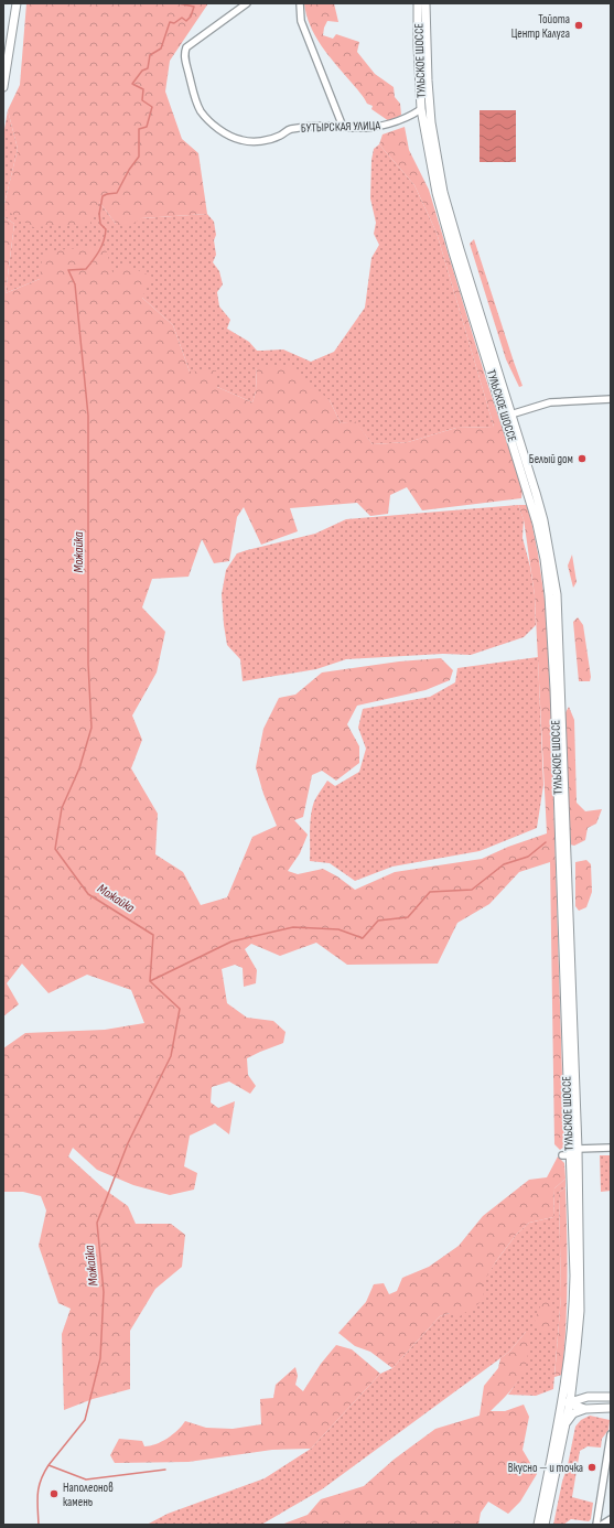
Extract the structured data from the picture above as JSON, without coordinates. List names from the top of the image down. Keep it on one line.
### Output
{"streets":{"main road":["ТУЛЬСКОЕ ШОССЕ"],"street":["БУТЫРСКАЯ УЛИЦА"]},"crossings":[["ТУЛЬСКОЕ ШОССЕ","БУТЫРСКАЯ УЛИЦА"]],"water":["Можайка"],"places":["Тойота Центр Калуга","Белый дом","Вкусно — и точка","Наполеонов камень"]}
